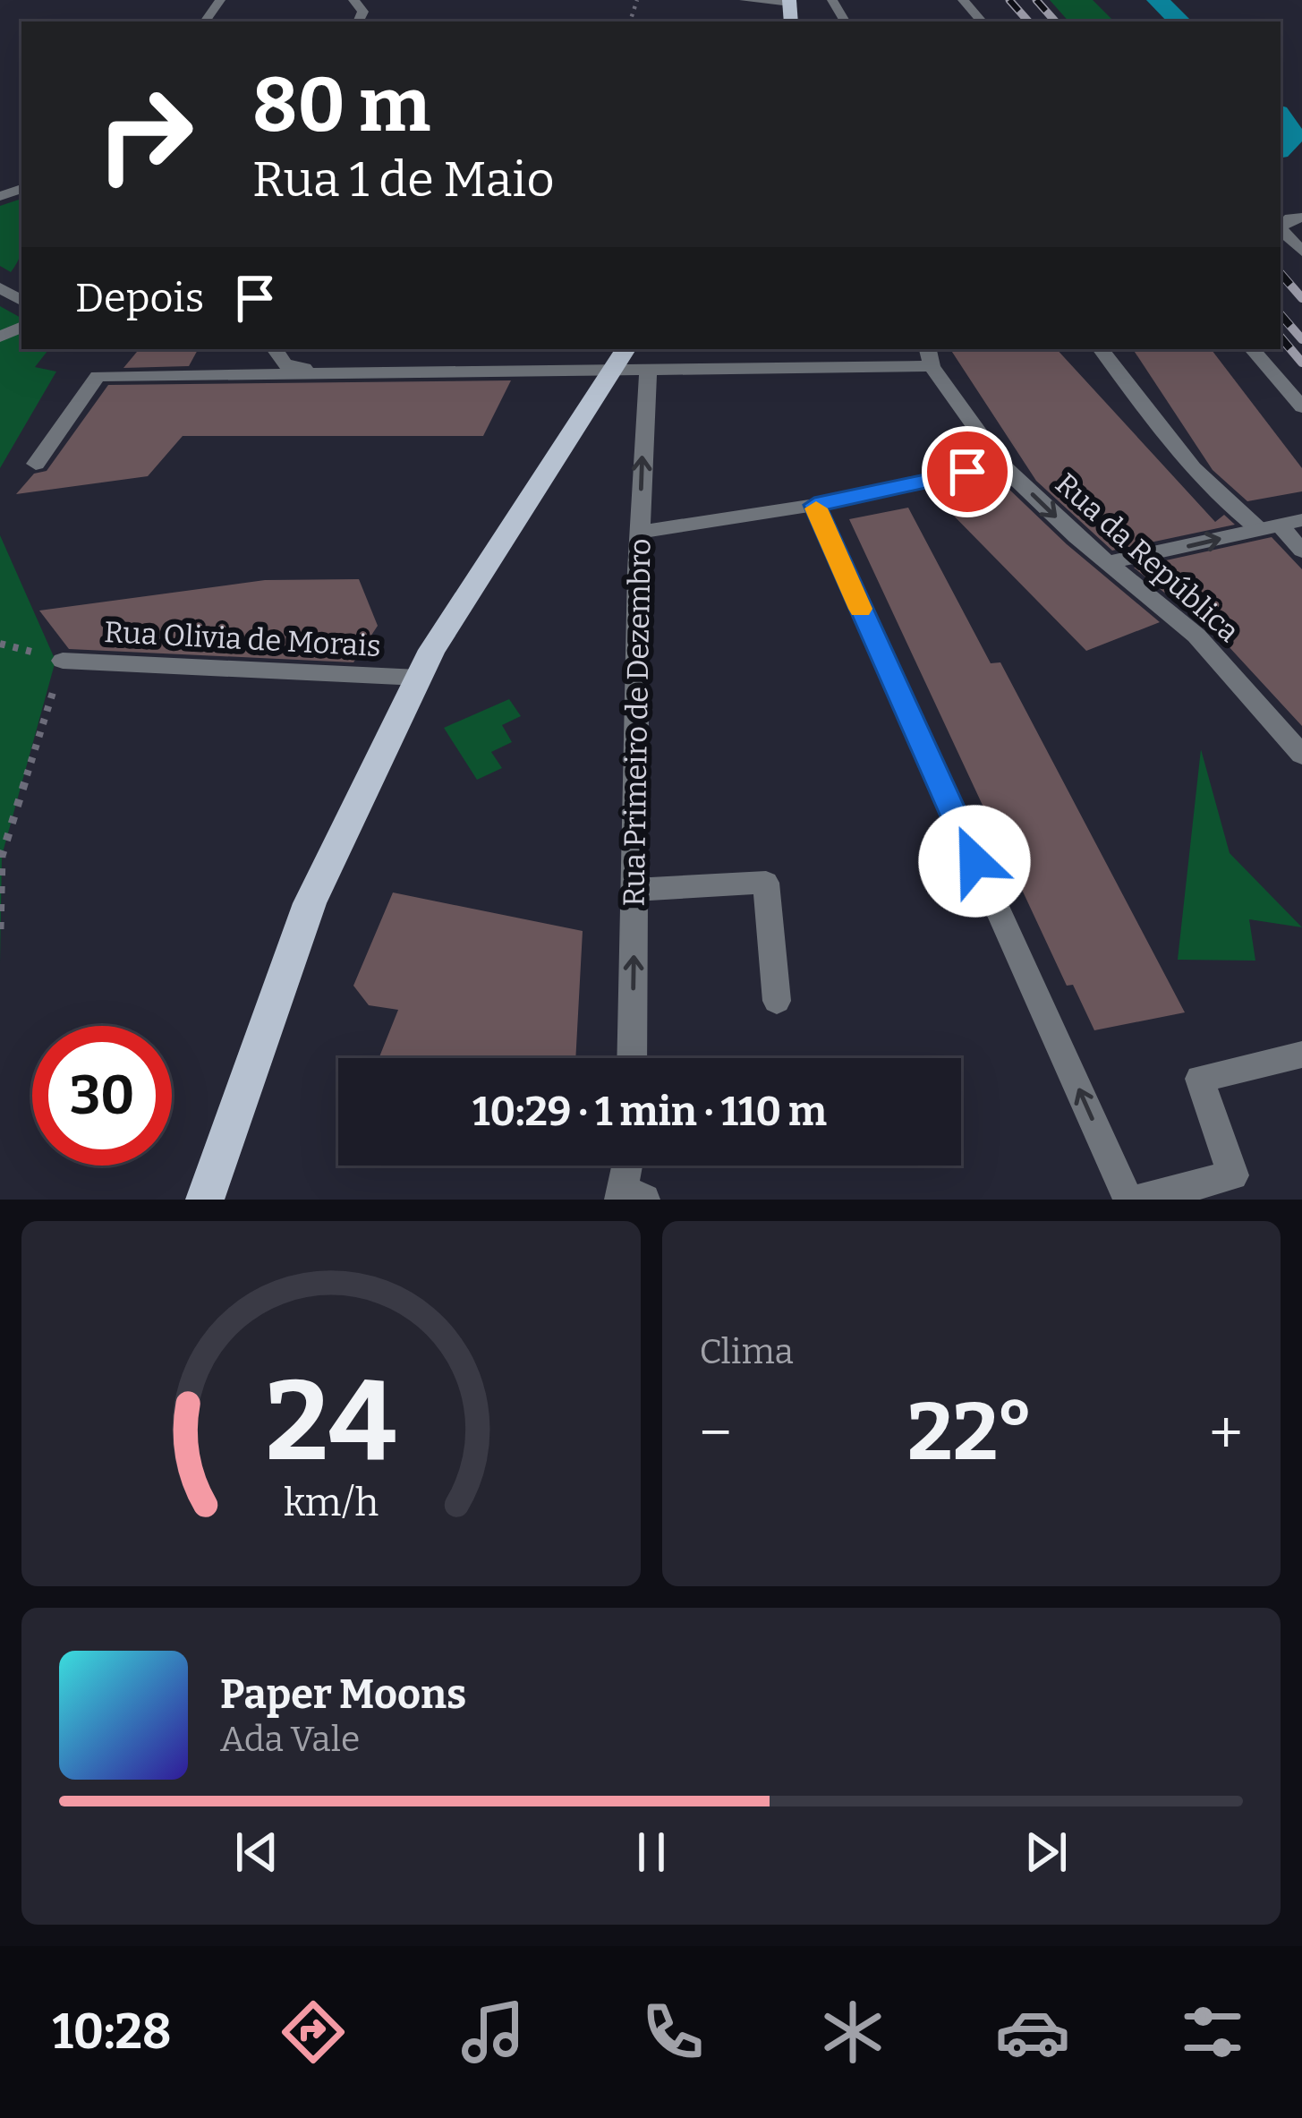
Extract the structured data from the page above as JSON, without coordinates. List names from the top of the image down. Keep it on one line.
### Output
{"streets":{"street":["Rua da República","Rua Olivia de Morais","Rua Primeiro de Dezembro"]},"one_way":["Rua Primeiro de Dezembro"],"page":{"turn":["80 m","Rua 1 de Maio"],"then":"Depois","limit":"30","trip":"10:29 · 1 min · 110 m","tile":"Clima","heat":["−","22°","+"],"song":["Paper Moons","Ada Vale"],"tabs":"10:28","gauge":["24","km/h"]}}
